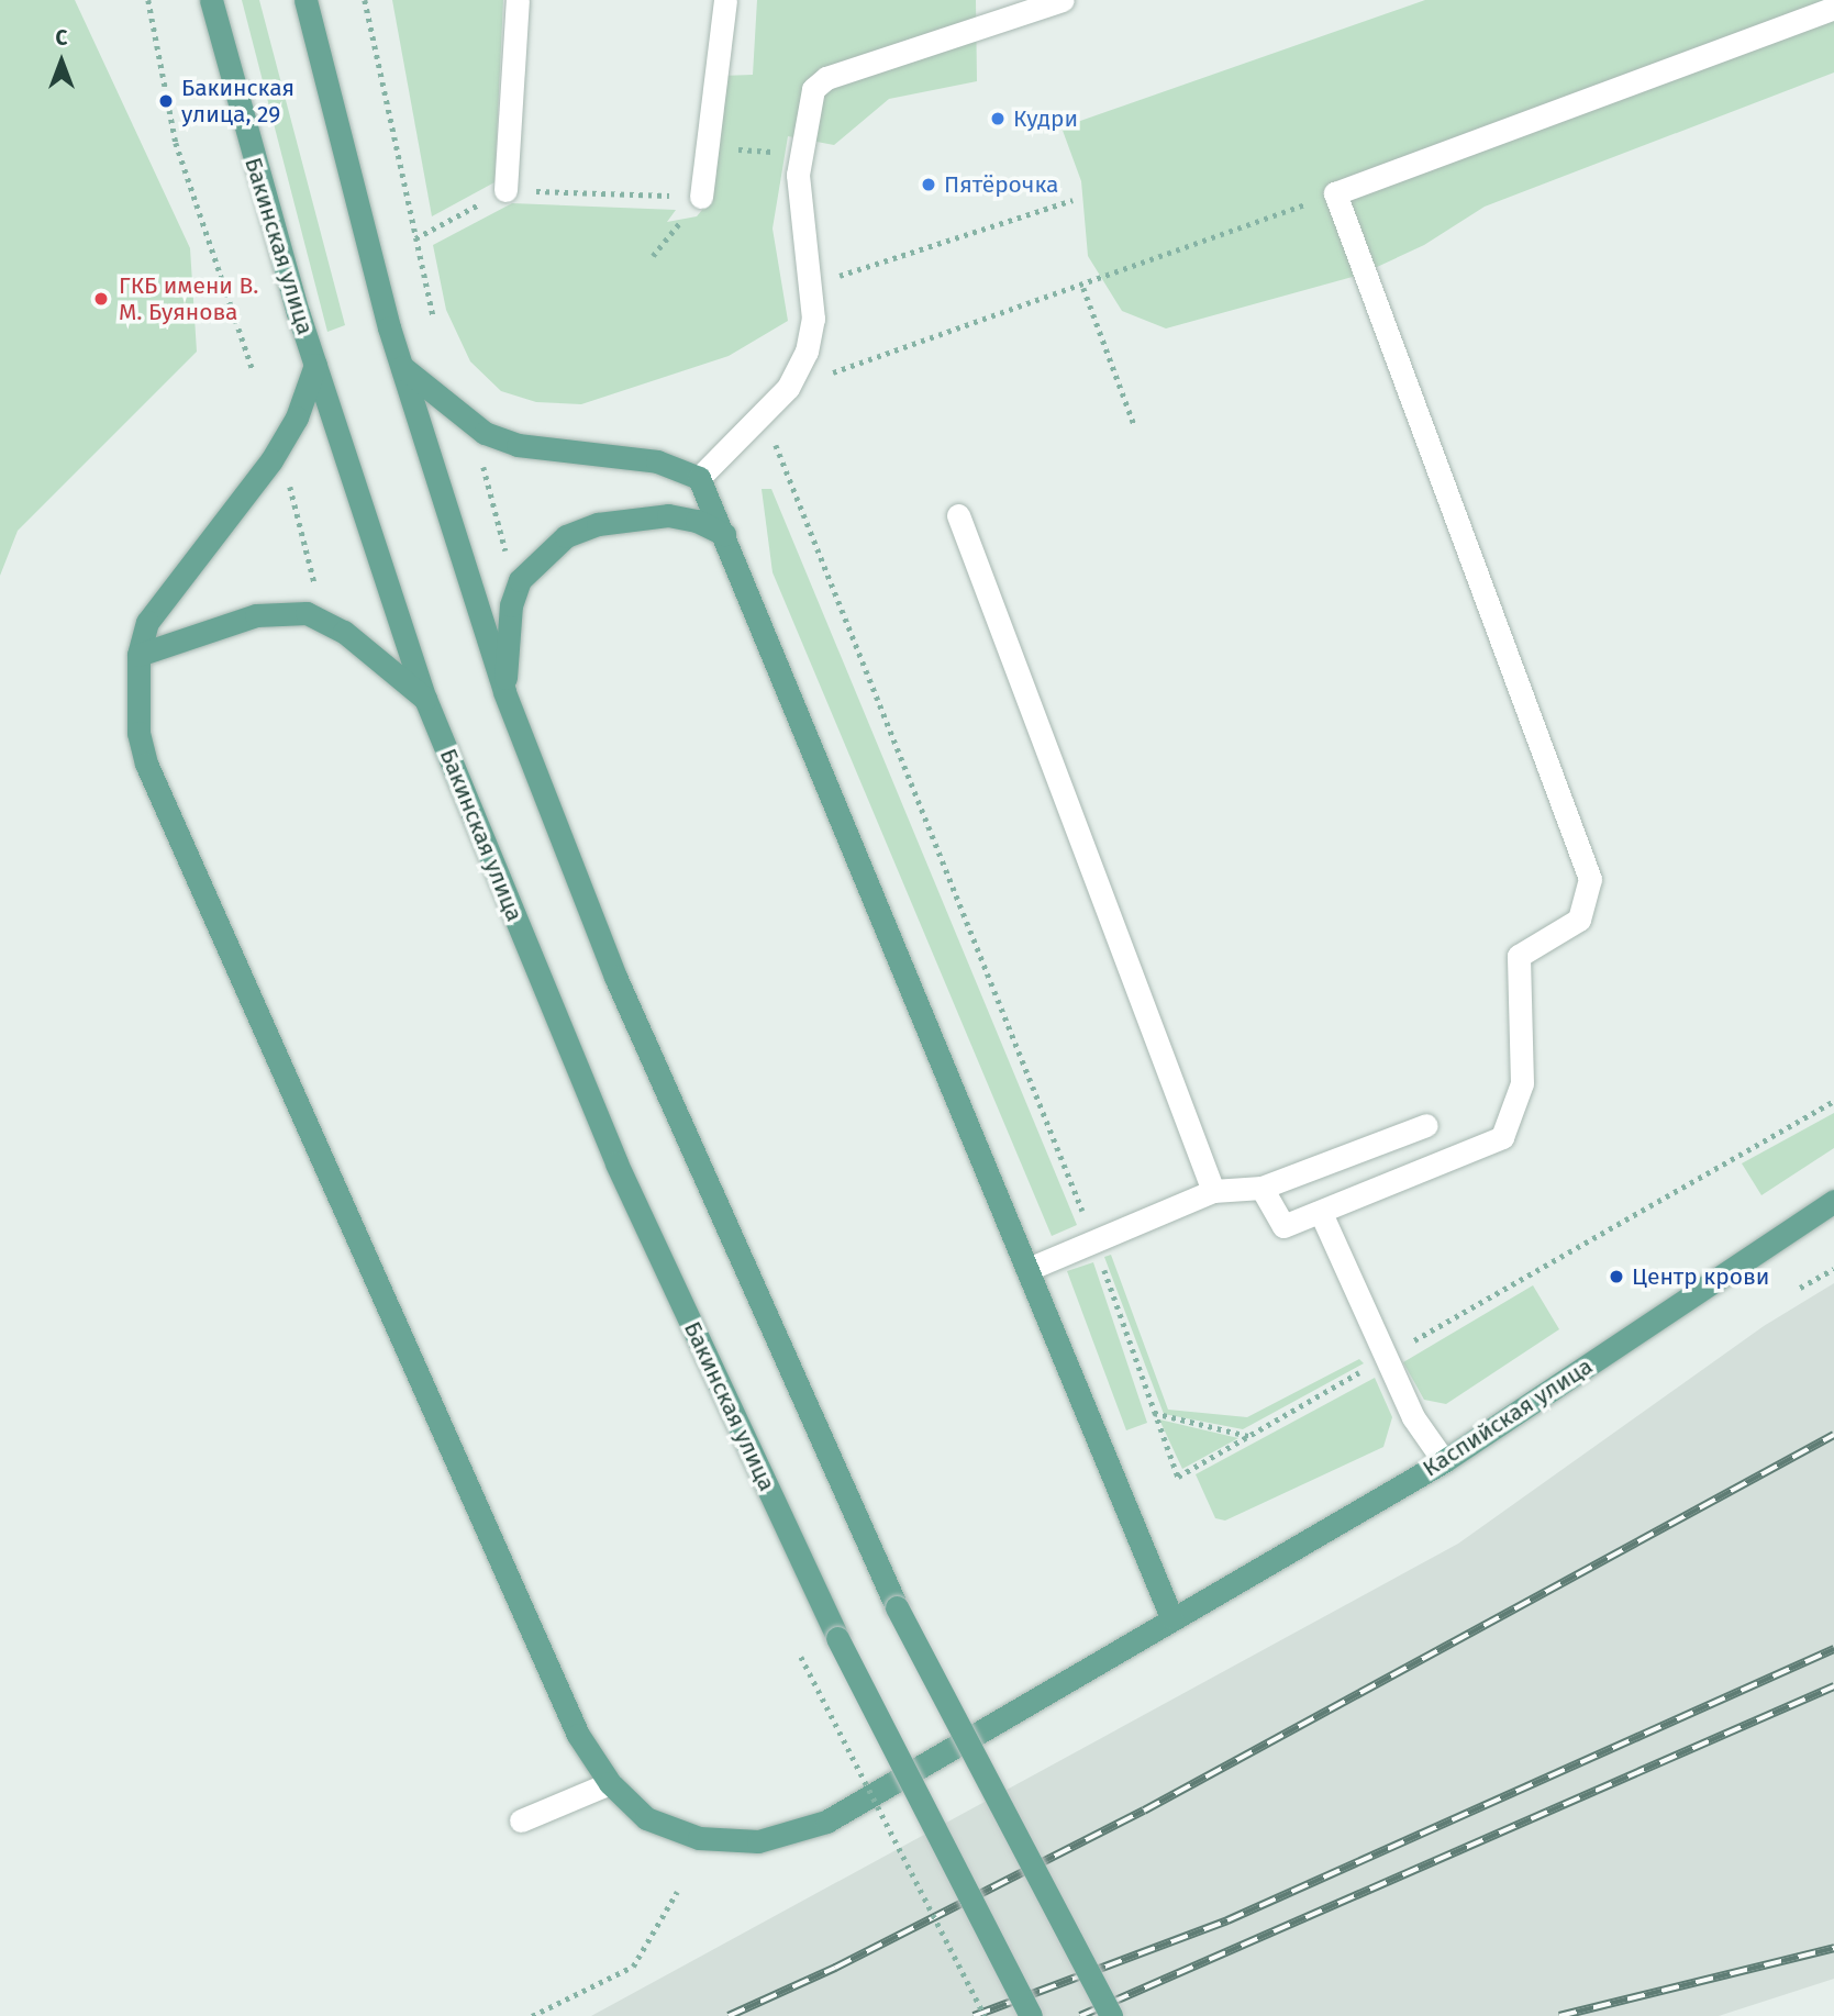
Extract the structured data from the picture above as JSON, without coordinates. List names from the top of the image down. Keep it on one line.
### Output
{"streets":{"main road":["Бакинская улица","Каспийская улица"]},"places":["Бакинская улица, 29","Кудри","Пятёрочка","ГКБ имени В. М. Буянова","Центр крови"],"north":"top"}
